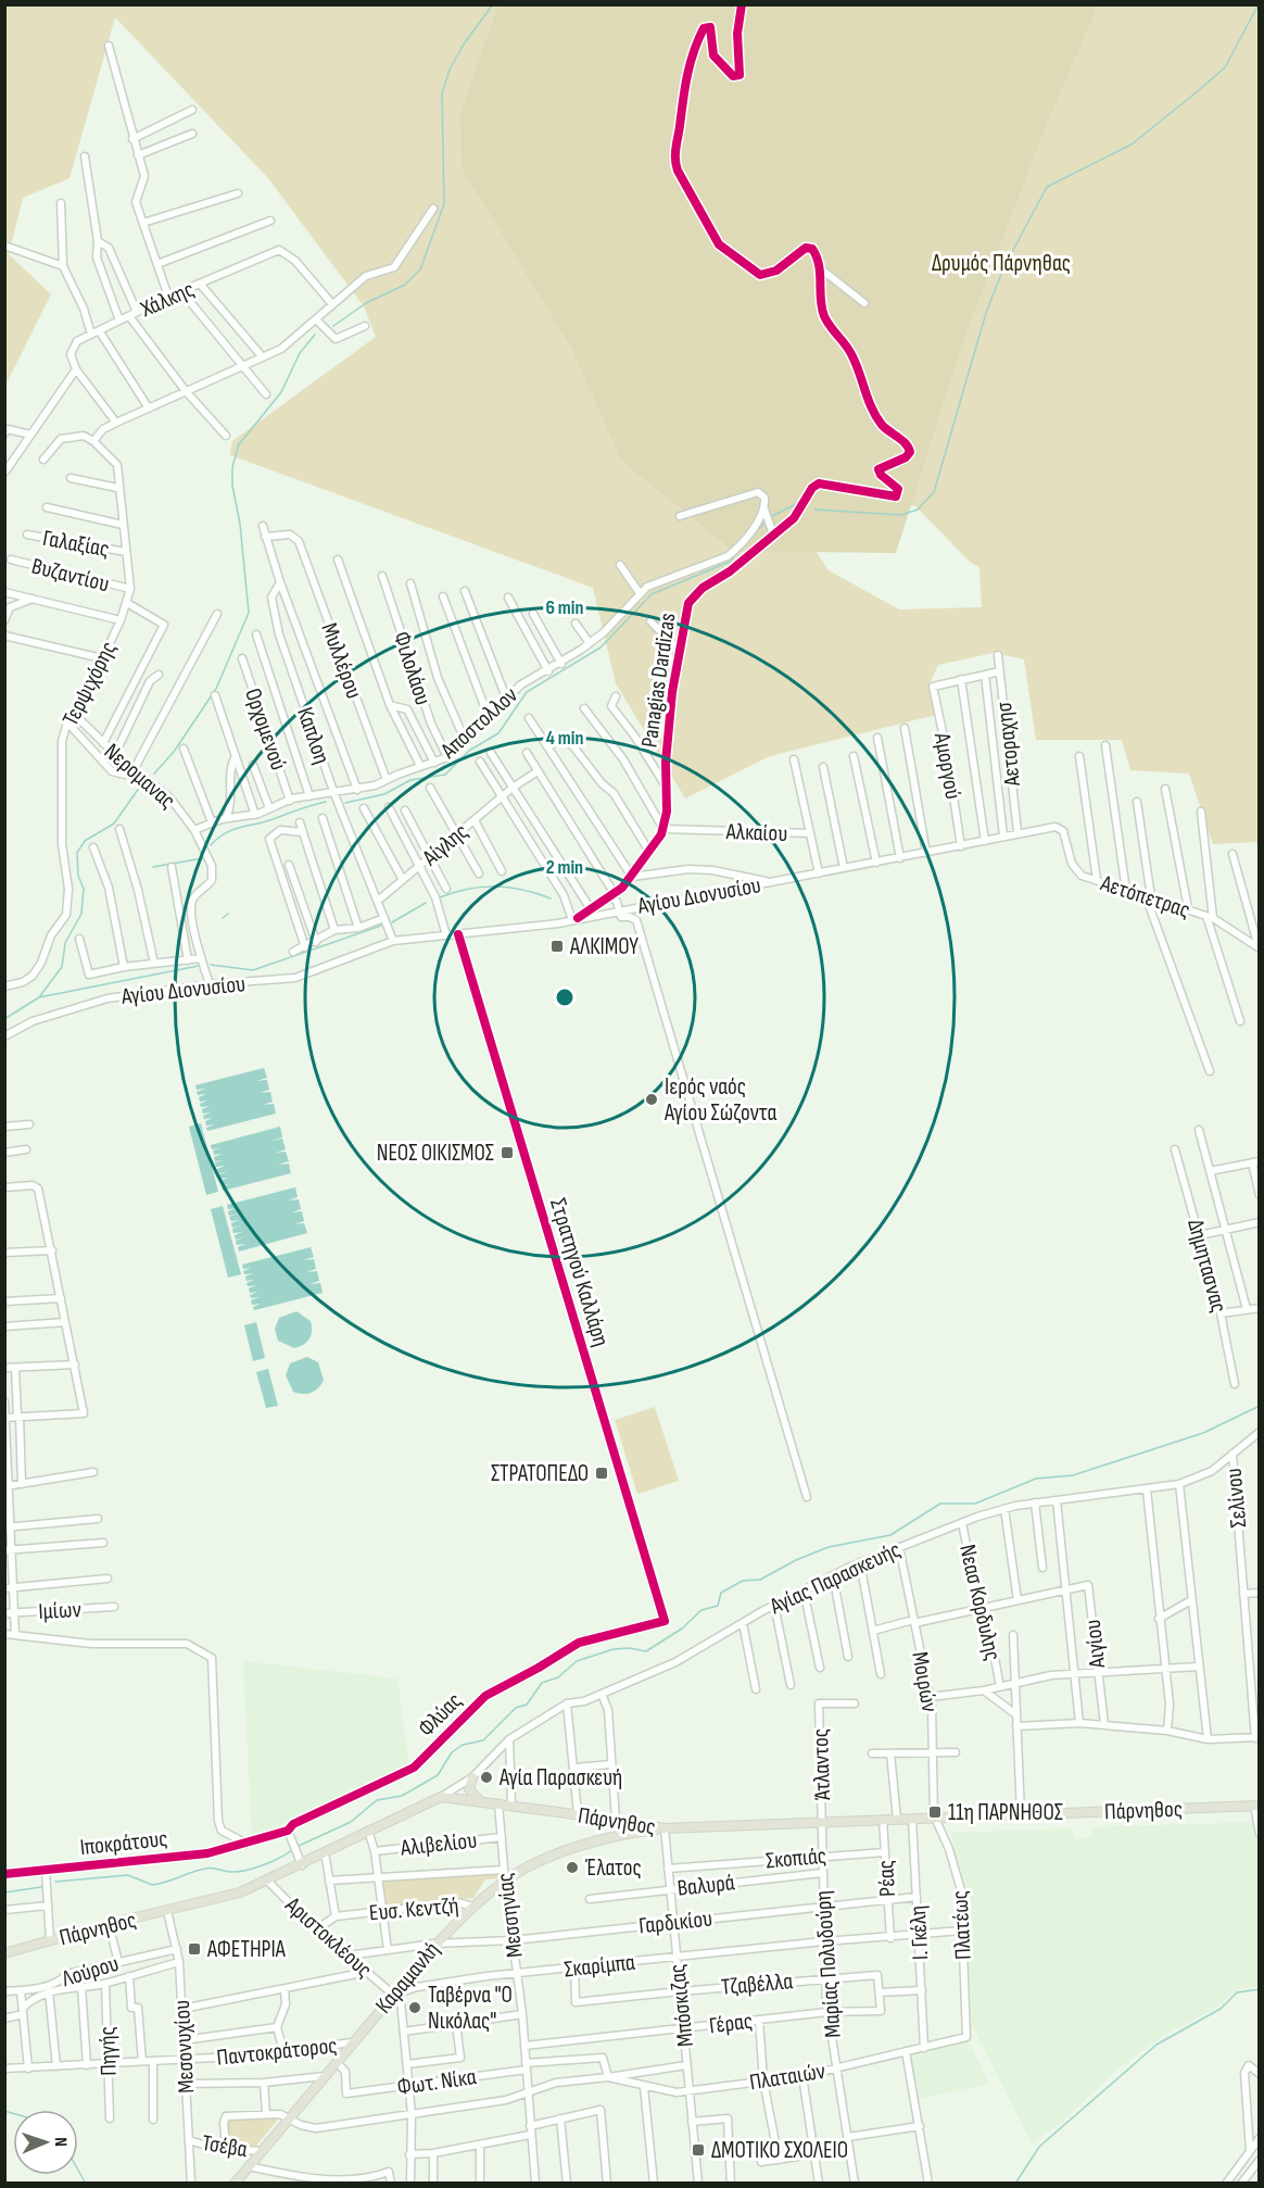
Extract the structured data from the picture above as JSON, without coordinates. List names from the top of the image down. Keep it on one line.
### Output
{"streets":{"main road":["Πάρνηθος","Καραμανλή"],"street":["Χάλκης","Γαλαξίας","Βυζαντίου","Μυλλέρου","Φιλολάου","Panagias Dardizas","Τερψιχόρης","Αποστολλον","Ορχομενού","Καπλοη","Αετοραχησ","Αμοργού","Νερομανας","Αλκαίου","Αίγλης","Αγίου Διονυσίου","Αετόπετρας","Δημητασνας","Στρατηγού Καλλάρη","Σελίνου","Αγίας Παρασκευής","Νεασ Κορδυλης","Ιμίων","Αιγίου","Μοιρών","Φλύας","Άτλαντος","Ιποκράτους","Αλιβελίου","Σκοπιάς","Ρέας","Βαλυρά","Ευσ. Κεντζή","Μεσσηνίας","Γαρδικίου","Πλατέως","Ι. Γκέλη","Αριστοκλέους","Μαρίας Πολυδούρη","Σκαρίμπα","Λούρου","Τζαβέλλα","Μπόσκιζας","Γέρας","Μεσονυχίου","Πηγής","Παντοκράτορος","Πλαταιών","Φωτ. Νίκα","Τσέβα"]},"crossings":[["Γαλαξίας","Τερψιχόρης"],["Βυζαντίου","Τερψιχόρης"],["Μυλλέρου","Αποστολλον"],["Μυλλέρου","Καπλοη"],["Φιλολάου","Αποστολλον"],["Panagias Dardizas","Αλκαίου"],["Panagias Dardizas","Αγίου Διονυσίου"],["Τερψιχόρης","Νερομανας"],["Αποστολλον","Ορχομενού"],["Αποστολλον","Καπλοη"],["Αποστολλον","Νερομανας"],["Καπλοη","Αίγλης"],["Καπλοη","Αγίου Διονυσίου"],["Αετοραχησ","Αγίου Διονυσίου"],["Αμοργού","Αγίου Διονυσίου"],["Νερομανας","Αγίου Διονυσίου"],["Αλκαίου","Αγίου Διονυσίου"],["Αγίου Διονυσίου","Αετόπετρας"],["Αγίου Διονυσίου","Στρατηγού Καλλάρη"],["Στρατηγού Καλλάρη","Φλύας"],["Σελίνου","Αγίας Παρασκευής"],["Αγίας Παρασκευής","Νεασ Κορδυλης"],["Αγίας Παρασκευής","Αιγίου"],["Αγίας Παρασκευής","Μοιρών"],["Αγίας Παρασκευής","Πάρνηθος"],["Μοιρών","Πάρνηθος"],["Μοιρών","Πλατέως"],["Φλύας","Ιποκράτους"],["Άτλαντος","Πάρνηθος"],["Άτλαντος","Μαρίας Πολυδούρη"],["Πάρνηθος","Ρέας"],["Πάρνηθος","Μεσσηνίας"],["Πάρνηθος","Πλατέως"],["Πάρνηθος","Ι. Γκέλη"],["Πάρνηθος","Αριστοκλέους"],["Πάρνηθος","Μαρίας Πολυδούρη"],["Πάρνηθος","Καραμανλή"],["Πάρνηθος","Μπόσκιζας"],["Πάρνηθος","Μεσονυχίου"],["Αλιβελίου","Μεσσηνίας"],["Σκοπιάς","Ρέας"],["Σκοπιάς","Μαρίας Πολυδούρη"],["Σκοπιάς","Μπόσκιζας"],["Ρέας","Γαρδικίου"],["Ρέας","Σκαρίμπα"],["Βαλυρά","Μαρίας Πολυδούρη"],["Βαλυρά","Μπόσκιζας"],["Ευσ. Κεντζή","Αριστοκλέους"],["Ευσ. Κεντζή","Καραμανλή"],["Μεσσηνίας","Γαρδικίου"],["Μεσσηνίας","Σκαρίμπα"],["Μεσσηνίας","Καραμανλή"],["Μεσσηνίας","Γέρας"],["Μεσσηνίας","Πλαταιών"],["Μεσσηνίας","Φωτ. Νίκα"],["Γαρδικίου","Ι. Γκέλη"],["Γαρδικίου","Αριστοκλέους"],["Γαρδικίου","Μαρίας Πολυδούρη"],["Γαρδικίου","Καραμανλή"],["Γαρδικίου","Μπόσκιζας"],["Πλατέως","Σκαρίμπα"],["Πλατέως","Πλαταιών"],["Ι. Γκέλη","Σκαρίμπα"],["Ι. Γκέλη","Πλαταιών"],["Αριστοκλέους","Σκαρίμπα"],["Αριστοκλέους","Καραμανλή"],["Αριστοκλέους","Πλαταιών"],["Αριστοκλέους","Φωτ. Νίκα"],["Μαρίας Πολυδούρη","Σκαρίμπα"],["Μαρίας Πολυδούρη","Τζαβέλλα"],["Μαρίας Πολυδούρη","Γέρας"],["Μαρίας Πολυδούρη","Πλαταιών"],["Σκαρίμπα","Καραμανλή"],["Σκαρίμπα","Τζαβέλλα"],["Σκαρίμπα","Μπόσκιζας"],["Λούρου","Μεσονυχίου"],["Λούρου","Παντοκράτορος"],["Καραμανλή","Μπόσκιζας"],["Καραμανλή","Παντοκράτορος"],["Καραμανλή","Πλαταιών"],["Καραμανλή","Φωτ. Νίκα"],["Καραμανλή","Τσέβα"],["Τζαβέλλα","Μπόσκιζας"],["Τζαβέλλα","Γέρας"],["Μπόσκιζας","Γέρας"],["Μπόσκιζας","Πλαταιών"],["Μεσονυχίου","Παντοκράτορος"],["Μεσονυχίου","Τσέβα"],["Πηγής","Παντοκράτορος"],["Πλαταιών","Φωτ. Νίκα"],["Πλαταιών","Τσέβα"]],"parks":["Δρυμός Πάρνηθας"],"places":{"transit":["ΑΛΚΙΜΟΥ","ΝΕΟΣ ΟΙΚΙΣΜΟΣ","ΣΤΡΑΤΟΠΕΔΟ","11η ΠΑΡΝΗΘΟΣ","ΑΦΕΤΗΡΙΑ","ΔΜΟΤΙΚΟ ΣΧΟΛΕΙΟ"],"other":["Ιερός ναός Αγίου Σώζοντα","Αγία Παρασκευή","Έλατος","Ταβέρνα \"Ο Νικόλας\""]},"north":"right","rings":["6 min","4 min","2 min"]}
